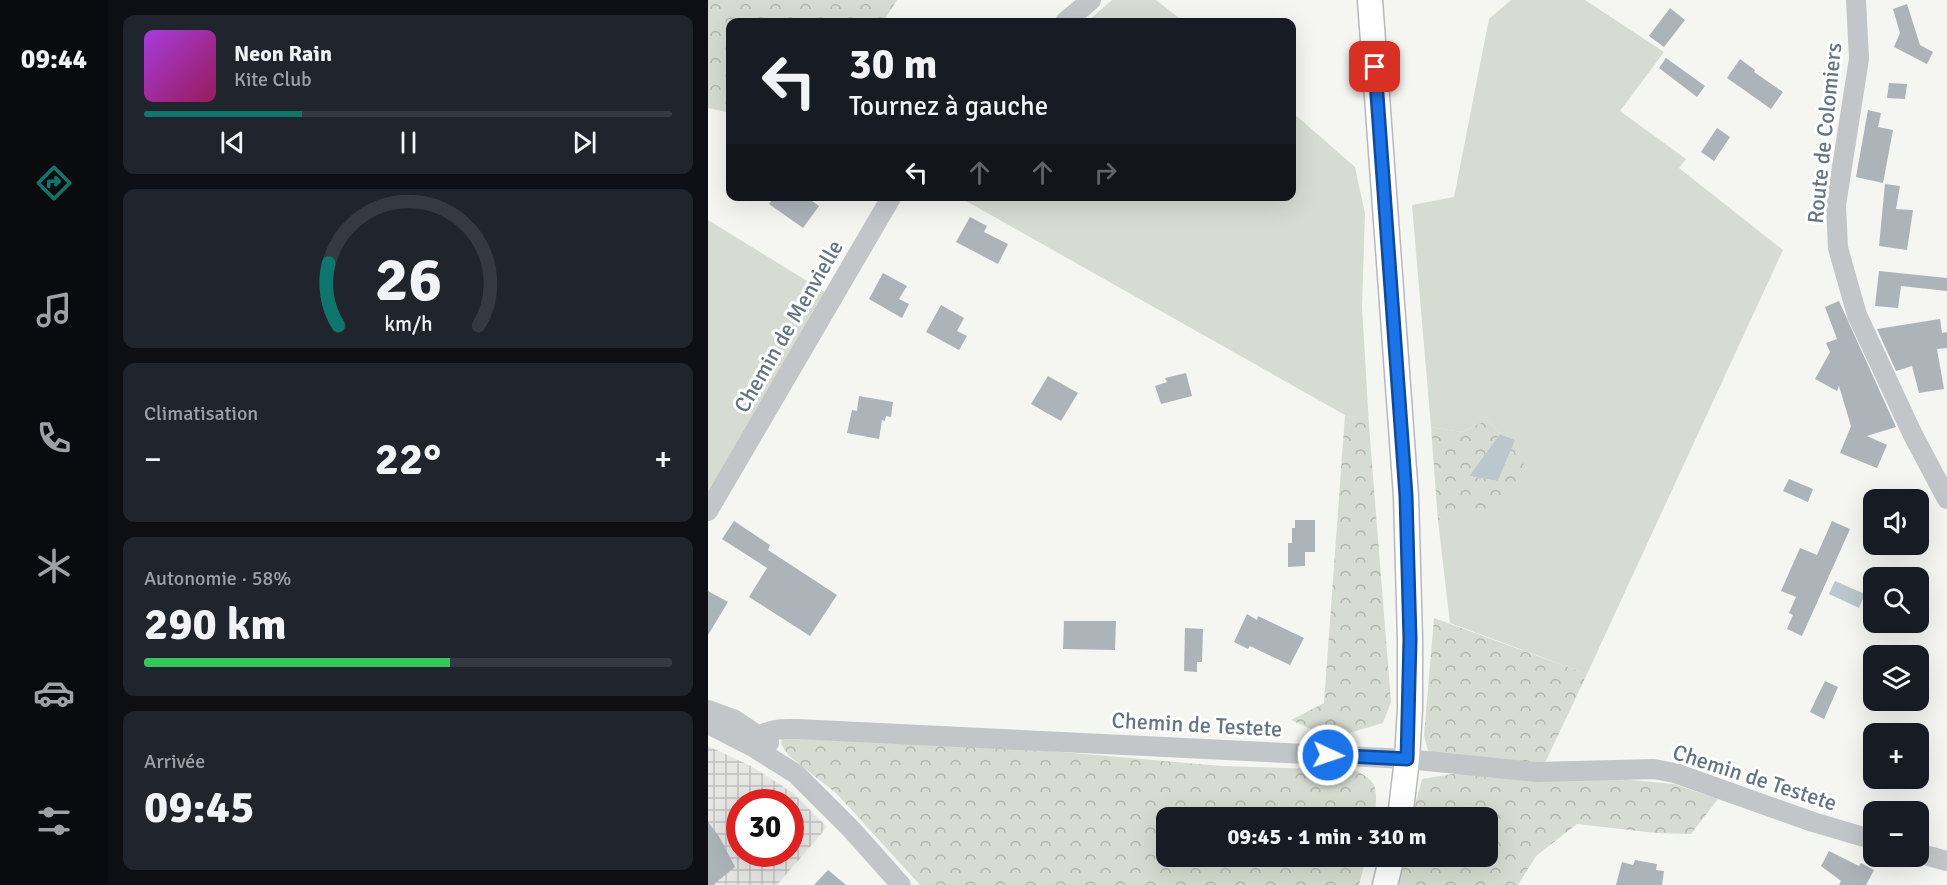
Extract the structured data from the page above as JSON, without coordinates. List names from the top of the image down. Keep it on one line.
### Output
{"streets":{"street":["Route de Colomiers","Chemin de Menvielle","Chemin de Testete"]},"page":{"tabs":"09:44","turn":["30 m","Tournez à gauche"],"song":["Neon Rain","Kite Club"],"tile":["Climatisation",["Autonomie · 58%","290 km"],["Arrivée","09:45"]],"heat":["−","22°","+"],"map_buttons":["+","−"],"limit":"30","trip":"09:45 · 1 min · 310 m","gauge":["26","km/h"]}}
